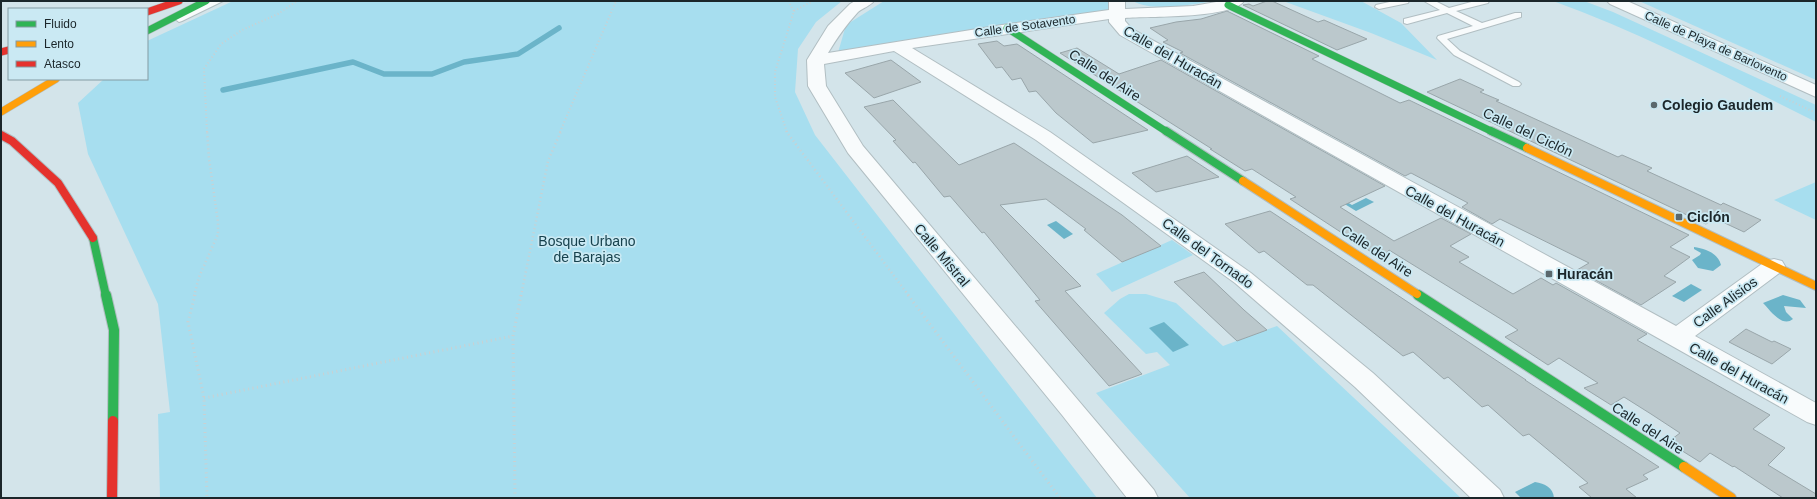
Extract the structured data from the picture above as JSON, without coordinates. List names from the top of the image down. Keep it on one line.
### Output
{"streets":{"main road":["Calle del Aire","Calle del Ciclón"],"street":["Calle de Sotavento","Calle de Playa de Barlovento","Calle del Huracán","Calle del Tornado","Calle Mistral","Calle Alisios"]},"crossings":[["Calle de Sotavento","Calle del Huracán"],["Calle de Sotavento","Calle del Aire"],["Calle de Sotavento","Calle del Ciclón"],["Calle de Sotavento","Calle del Tornado"],["Calle de Sotavento","Calle Mistral"],["Calle del Huracán","Calle Alisios"],["Calle del Ciclón","Calle Alisios"]],"parks":["Bosque Urbano de Barajas"],"places":{"other":["Colegio Gaudem"],"transit":["Ciclón","Huracán"]},"legend":["Fluido","Lento","Atasco"]}
